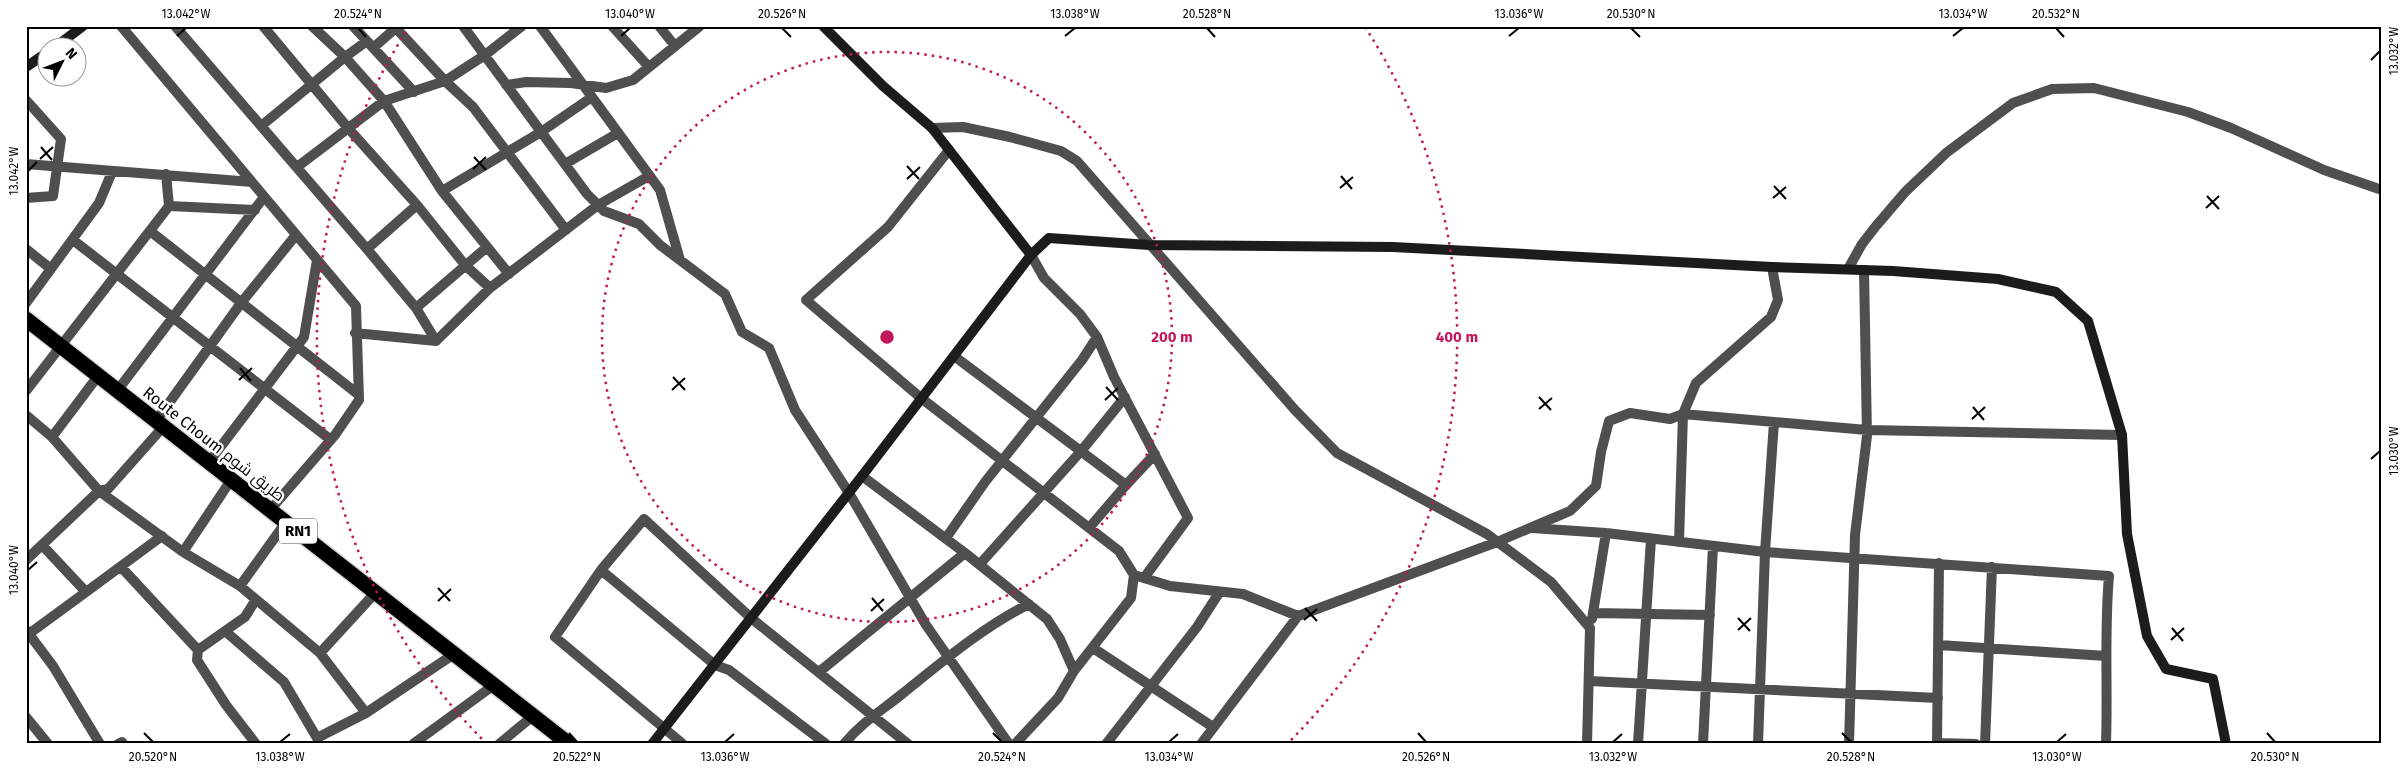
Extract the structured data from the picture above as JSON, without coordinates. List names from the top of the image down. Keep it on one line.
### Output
{"streets":{"highway":["Route Choum طريق شوم","RN1"]},"north":"top right","coordinates":["13.042°W","20.524°N","13.040°W","20.526°N","13.038°W","20.528°N","13.036°W","20.530°N","13.034°W","20.532°N","13.032°W","13.030°W","20.520°N","20.522°N"],"rings":["200 m","400 m"]}
